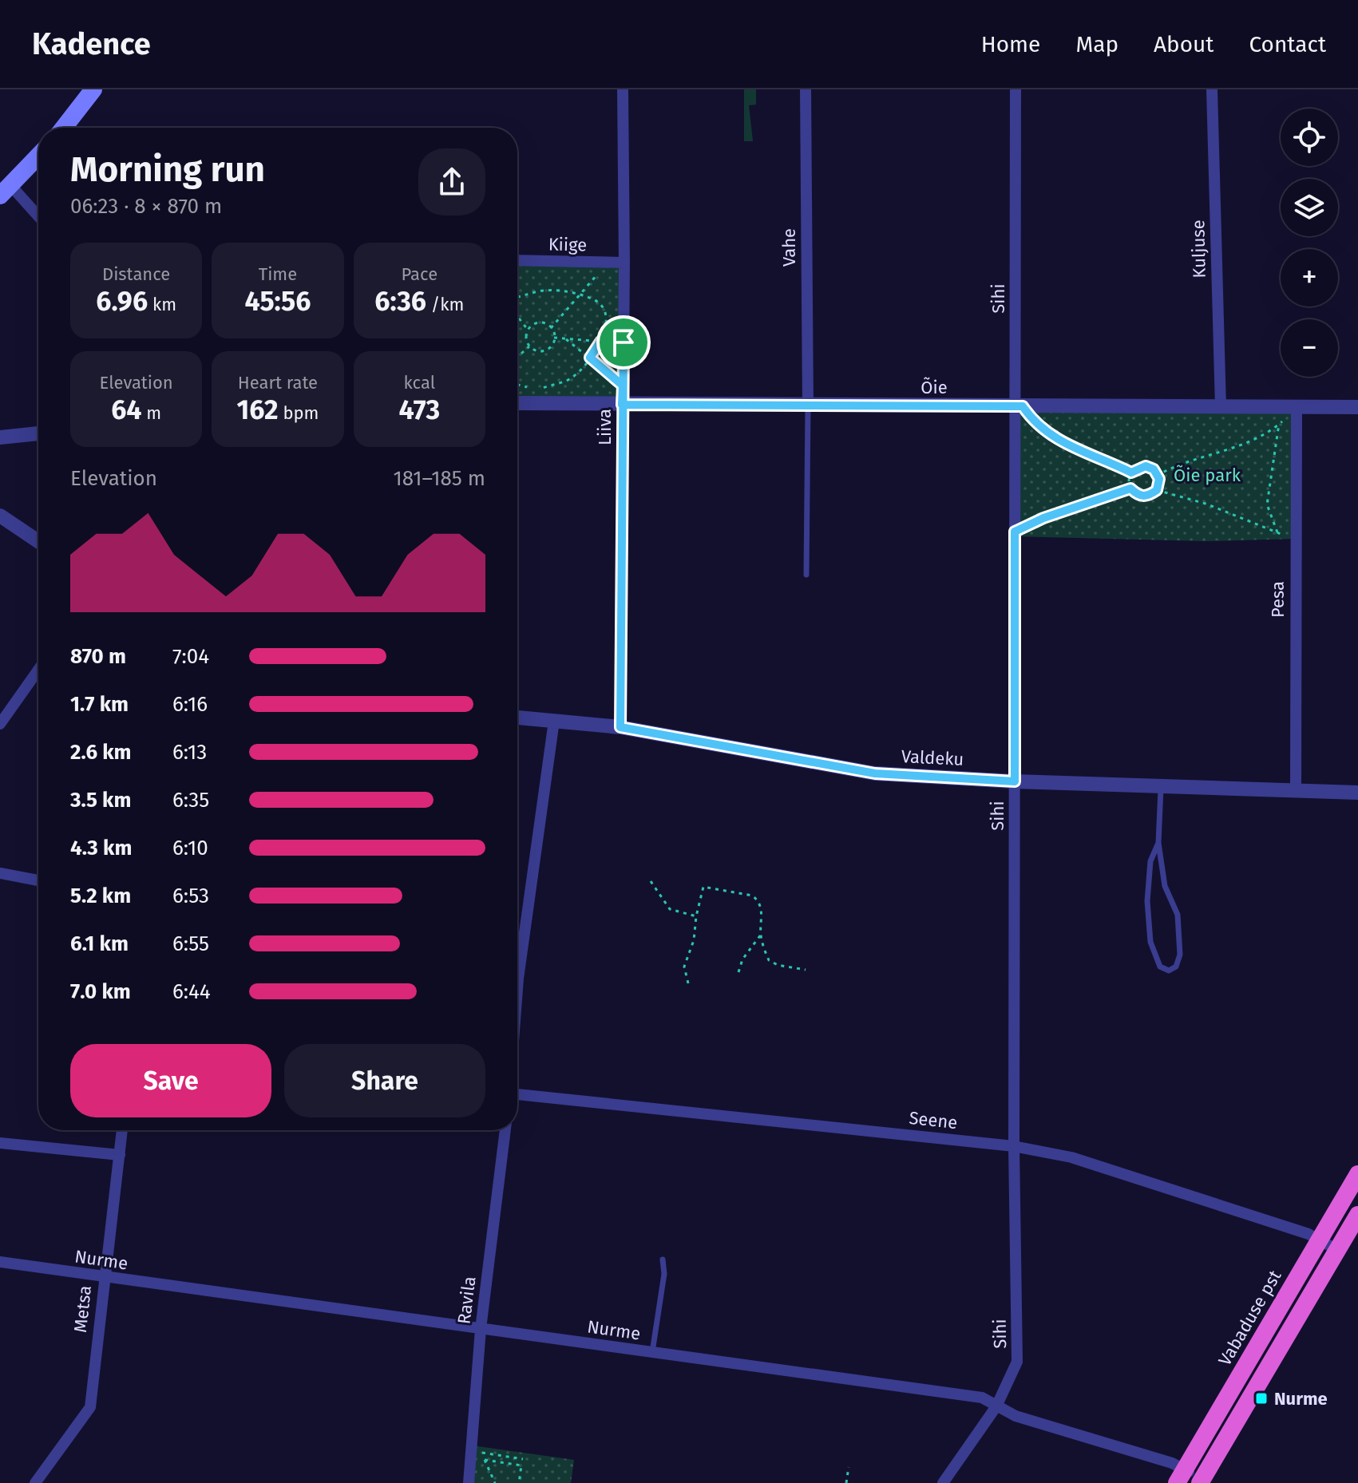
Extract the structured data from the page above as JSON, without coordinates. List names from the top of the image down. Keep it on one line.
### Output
{"streets":{"highway":["Vabaduse pst"],"street":["Kiige","Vahe","Kuljuse","Sihi","Õie","Liiva","Pesa","Valdeku","Seene","Nurme","Ravila","Metsa"]},"crossings":[["Kiige","Liiva"],["Vahe","Õie"],["Kuljuse","Õie"],["Sihi","Õie"],["Sihi","Valdeku"],["Sihi","Seene"],["Sihi","Nurme"],["Õie","Liiva"],["Õie","Pesa"],["Liiva","Valdeku"],["Pesa","Valdeku"],["Seene","Vabaduse pst"],["Nurme","Ravila"],["Nurme","Metsa"],["Nurme","Vabaduse pst"]],"parks":["Õie park"],"places":{"transit":["Nurme"]},"page":{"header":"Kadence","nav":["Home","Map","About","Contact"],"map_buttons":["+","−"],"heading":["Morning run","06:23 · 8 × 870 m"],"stats":[["Distance","6.96 km"],["Time","45:56"],["Pace","6:36 /km"],["Elevation","64 m"],["Heart rate","162 bpm"],["kcal","473"]],"chart":["Elevation","181–185 m"],"list":[{"name":"870 m","note":"7:04"},{"name":"1.7 km","note":"6:16"},{"name":"2.6 km","note":"6:13"},{"name":"3.5 km","note":"6:35"},{"name":"4.3 km","note":"6:10"},{"name":"5.2 km","note":"6:53"},{"name":"6.1 km","note":"6:55"},{"name":"7.0 km","note":"6:44"}],"buttons":["Save","Share"]}}
